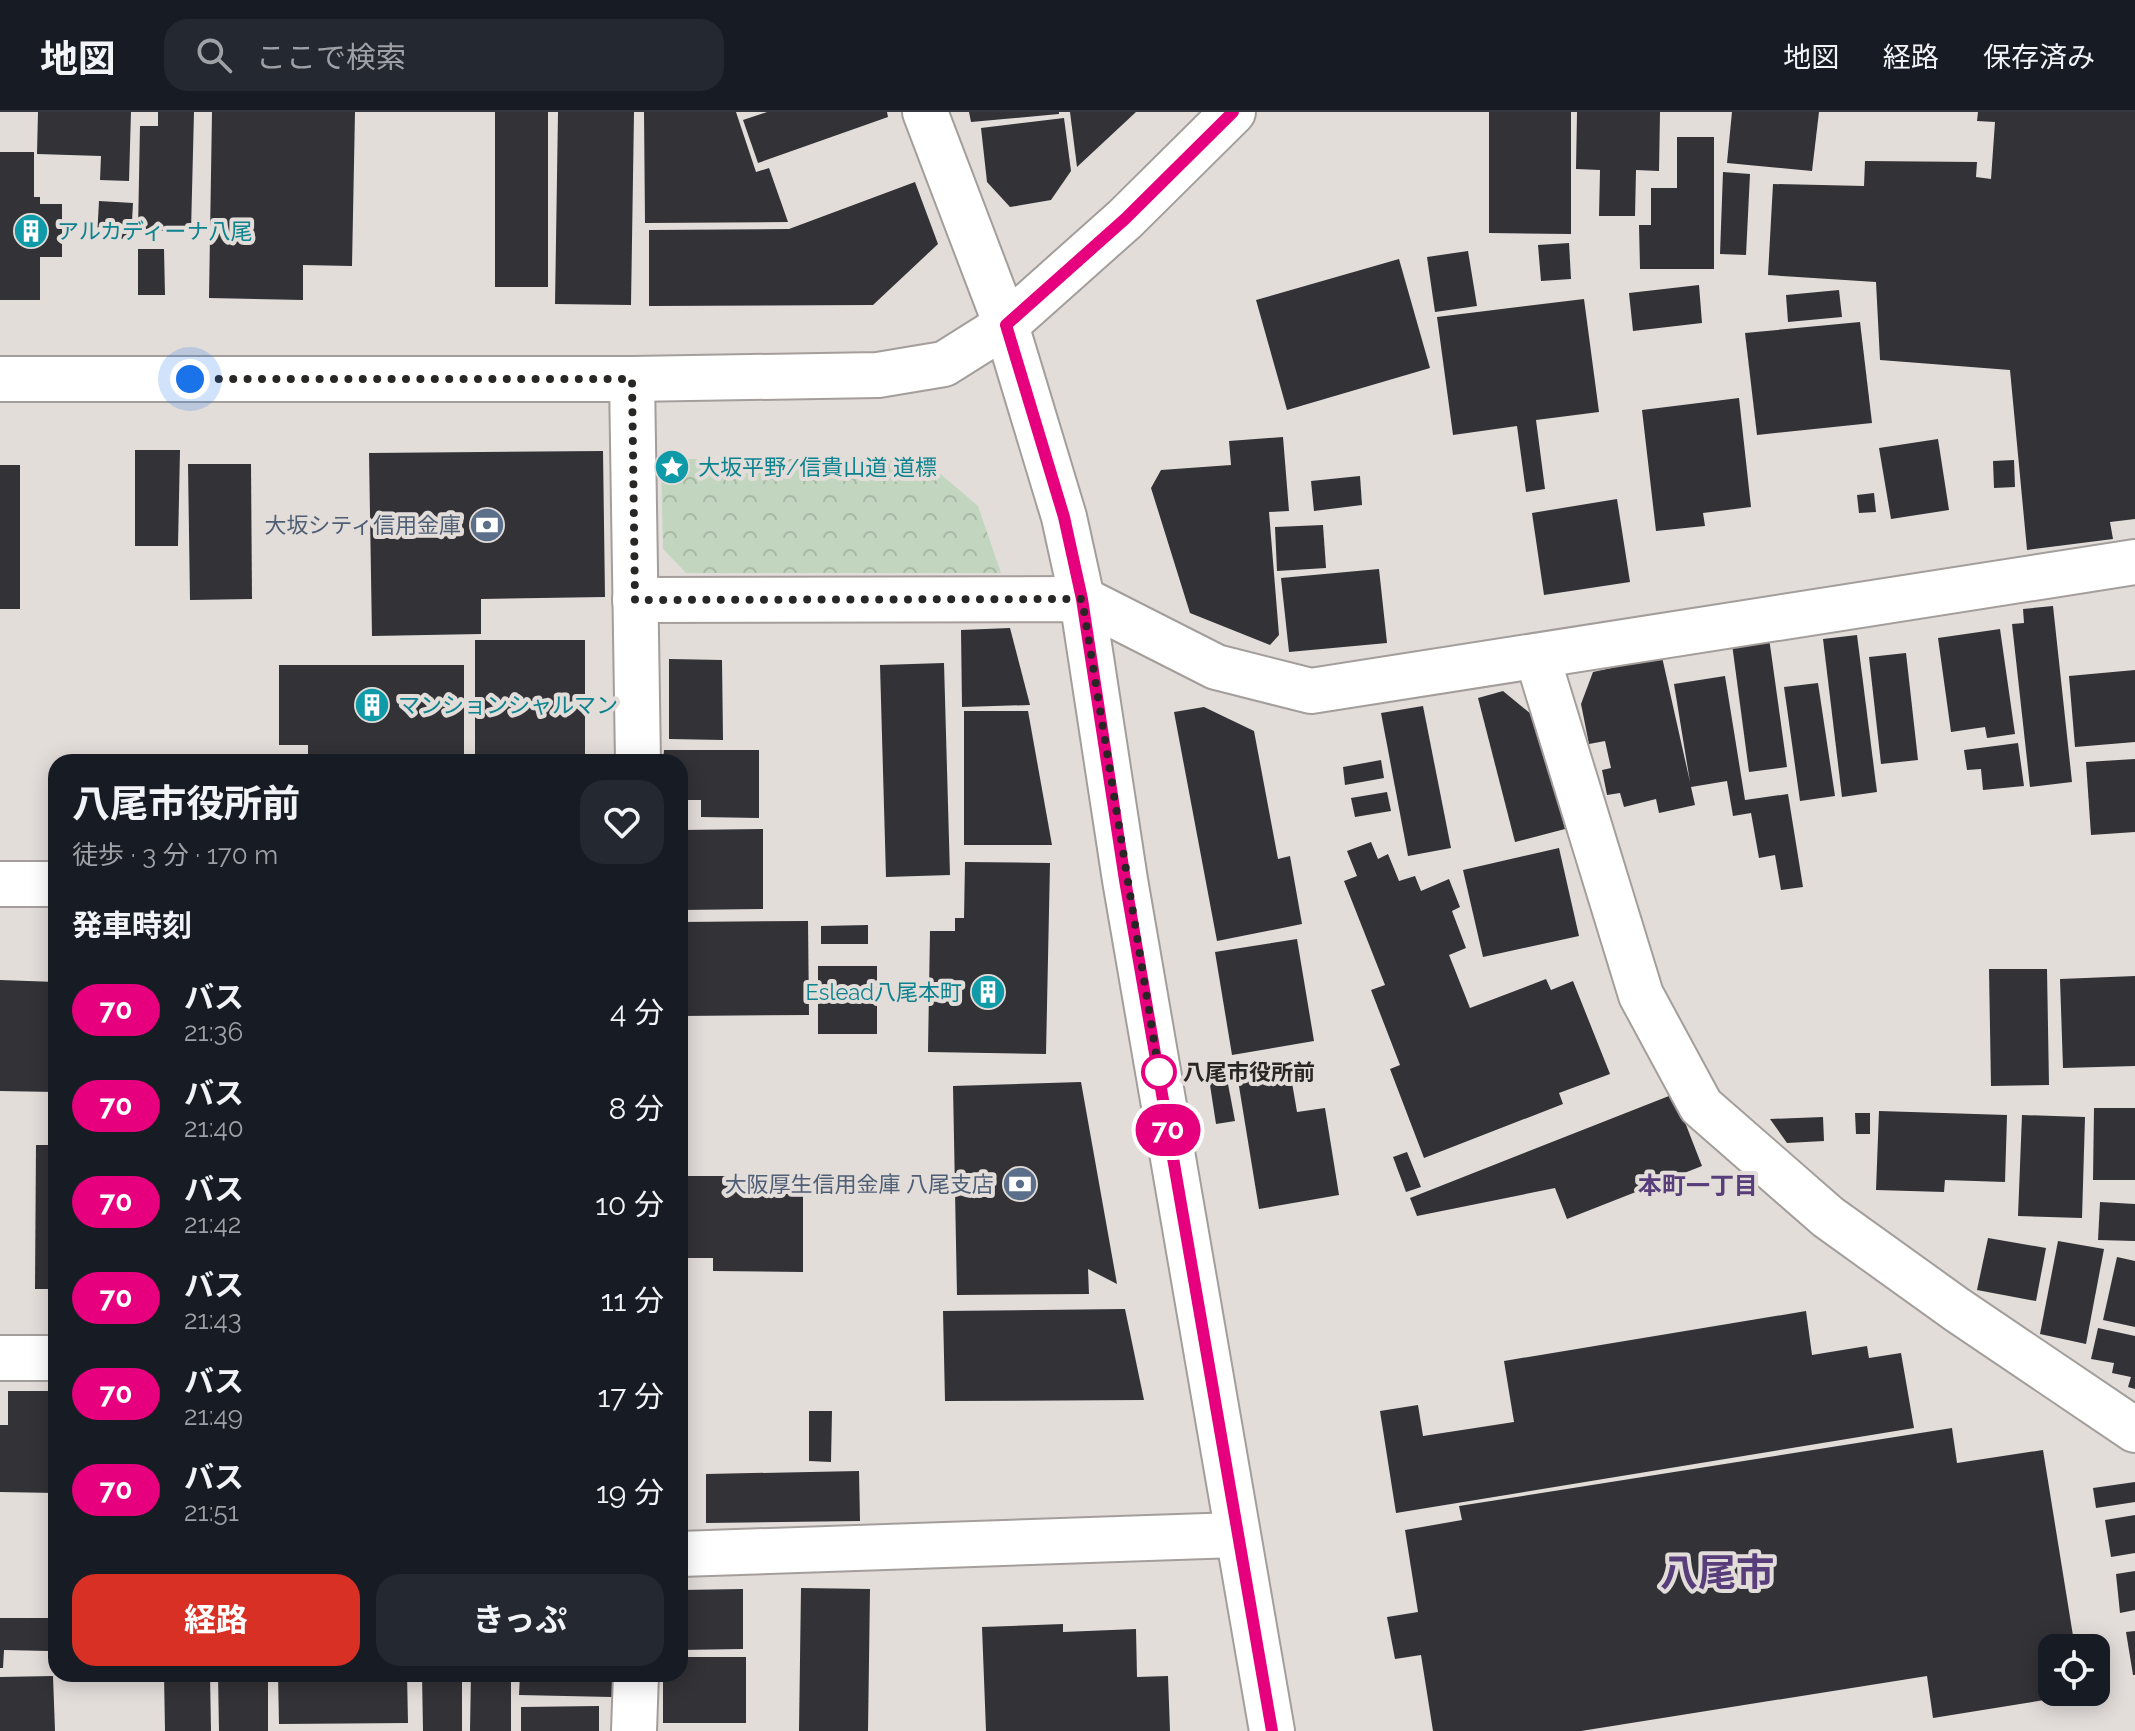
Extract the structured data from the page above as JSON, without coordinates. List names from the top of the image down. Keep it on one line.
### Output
{"districts":["本町一丁目","八尾市"],"places":{"building":["アルカディーナ八尾","マンションシャルマン","Eslead八尾本町"],"place":["大坂平野/信貴山道 道標"],"bank":["大坂シティ信用金庫","大阪厚生信用金庫 八尾支店"],"other":["八尾市役所前"]},"lines":["bus line 70"],"page":{"header":"地図","search":"ここで検索","nav":["地図","経路","保存済み"],"on_map":"70","heading":[["八尾市役所前","徒歩 · 3 分 · 170 m"],"発車時刻"],"list":[{"mark":"70","name":"バス","note":"21:36","value":"4 分"},{"mark":"70","name":"バス","note":"21:40","value":"8 分"},{"mark":"70","name":"バス","note":"21:42","value":"10 分"},{"mark":"70","name":"バス","note":"21:43","value":"11 分"},{"mark":"70","name":"バス","note":"21:49","value":"17 分"},{"mark":"70","name":"バス","note":"21:51","value":"19 分"}],"buttons":["経路","きっぷ"]}}
